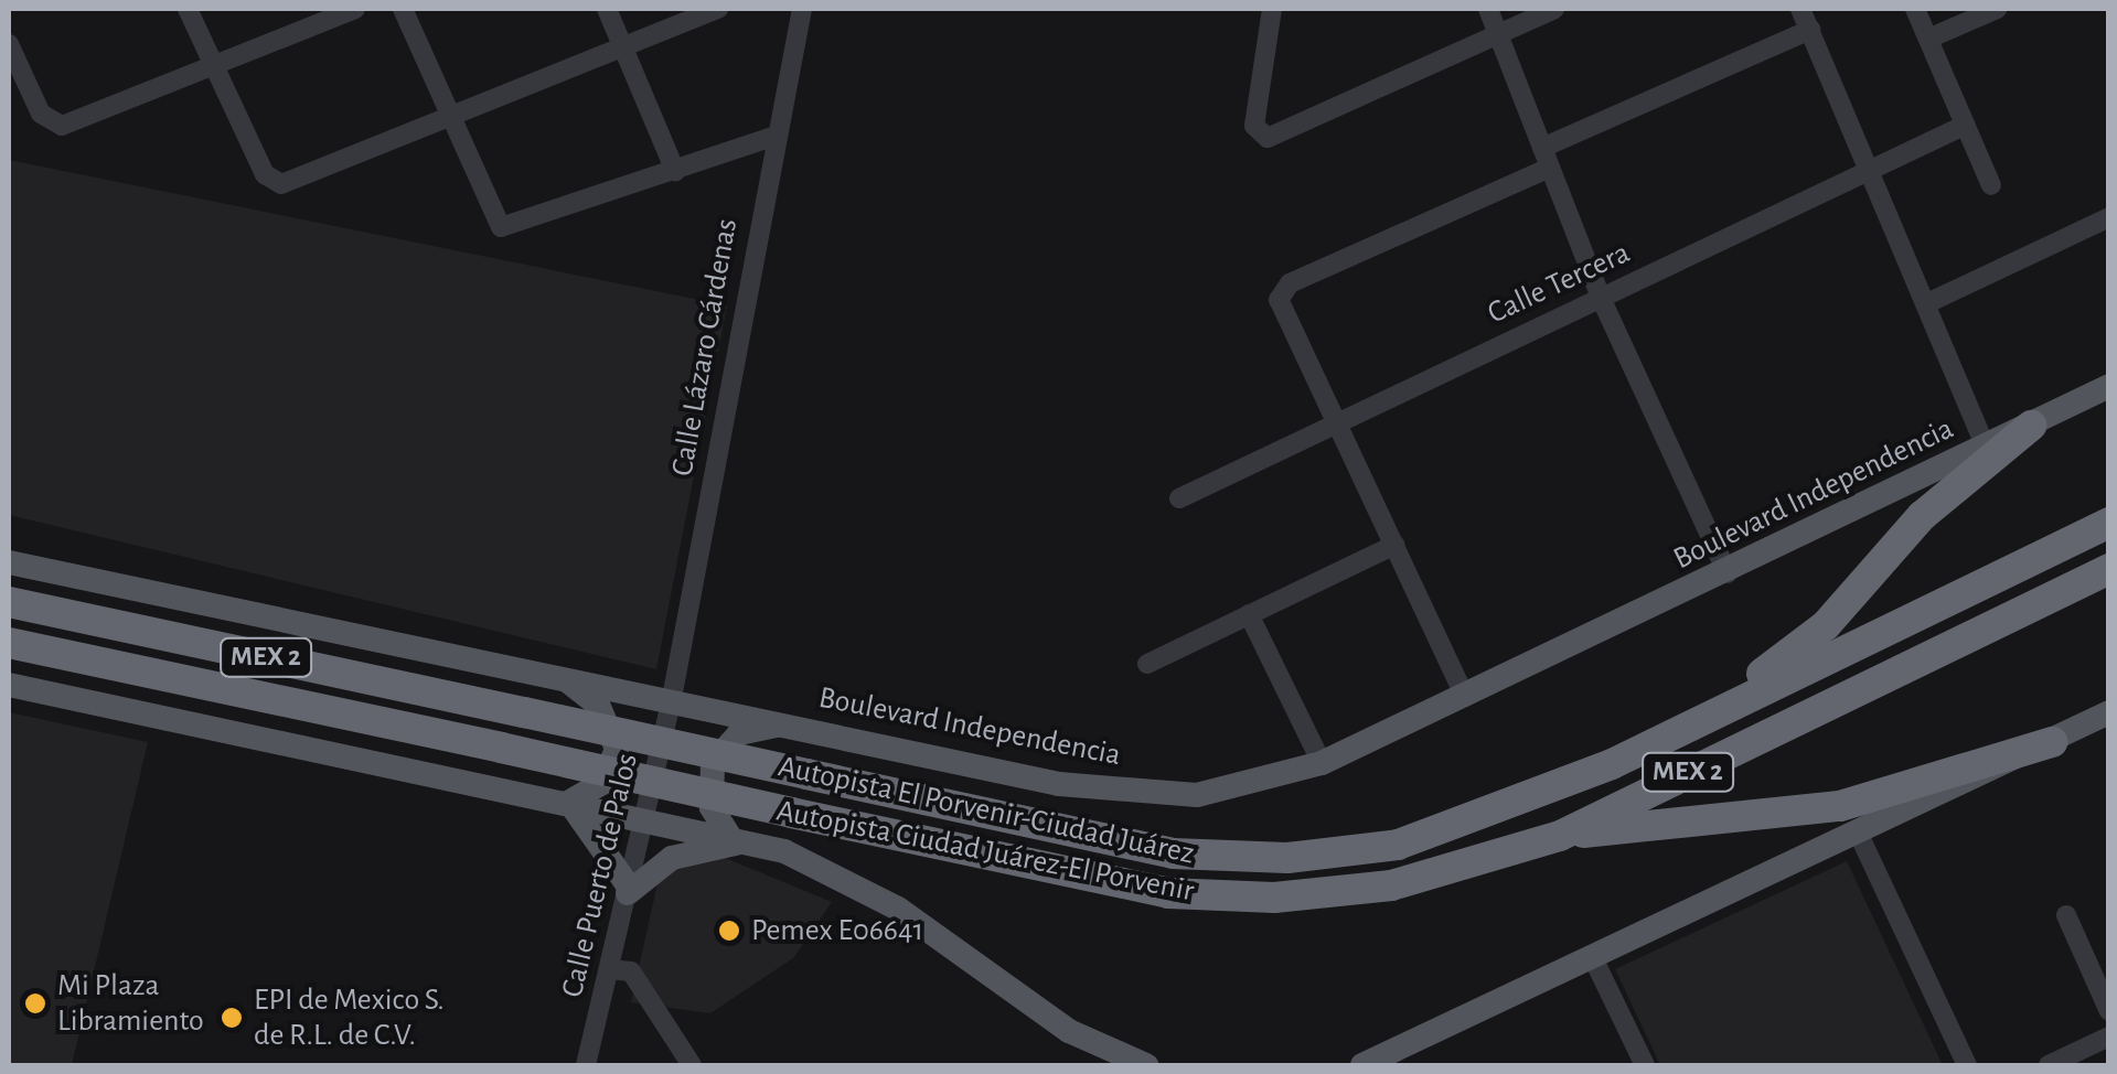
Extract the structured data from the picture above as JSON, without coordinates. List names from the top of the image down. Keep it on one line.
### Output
{"streets":{"highway":["MEX 2","Autopista El Porvenir-Ciudad Juárez","Autopista Ciudad Juárez-El Porvenir"],"main road":["Boulevard Independencia"],"street":["Calle Tercera","Calle Lázaro Cárdenas","Calle Puerto de Palos"]},"crossings":[["Calle Lázaro Cárdenas","Boulevard Independencia"],["Calle Lázaro Cárdenas","Calle Puerto de Palos"],["Boulevard Independencia","Calle Puerto de Palos"]],"places":["Pemex E06641","Mi Plaza Libramiento","EPI de Mexico S. de R.L. de C.V."]}
